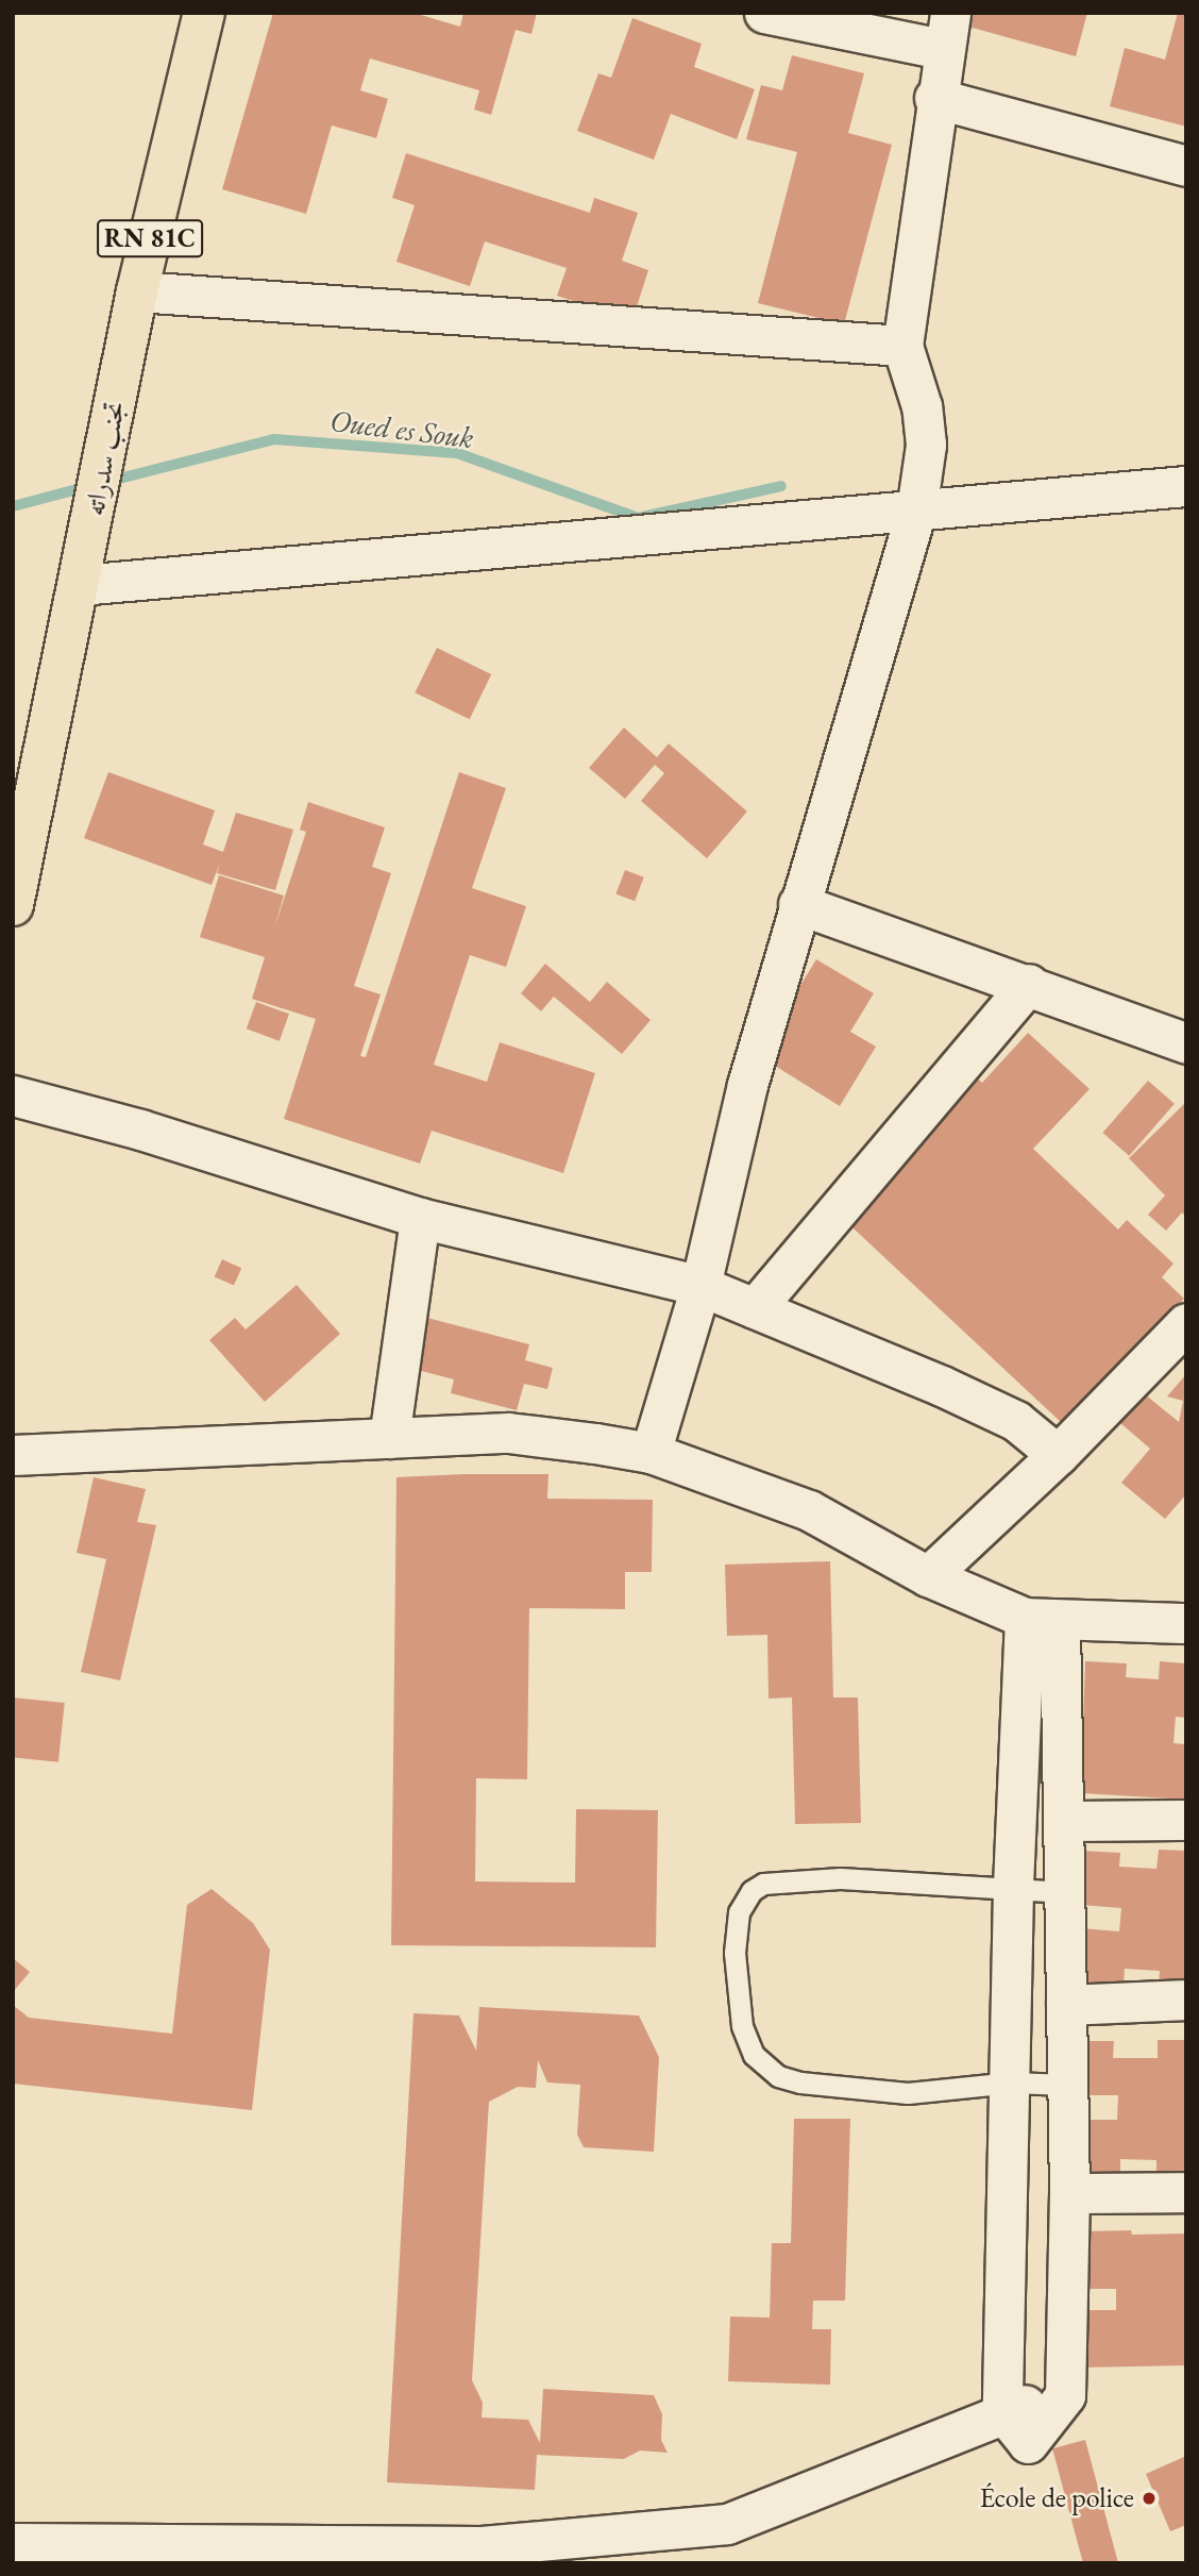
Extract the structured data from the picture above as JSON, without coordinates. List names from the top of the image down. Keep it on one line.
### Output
{"streets":{"highway":["RN 81C","تجنب سدراته"]},"water":["Oued es Souk"],"places":["École de police"]}
